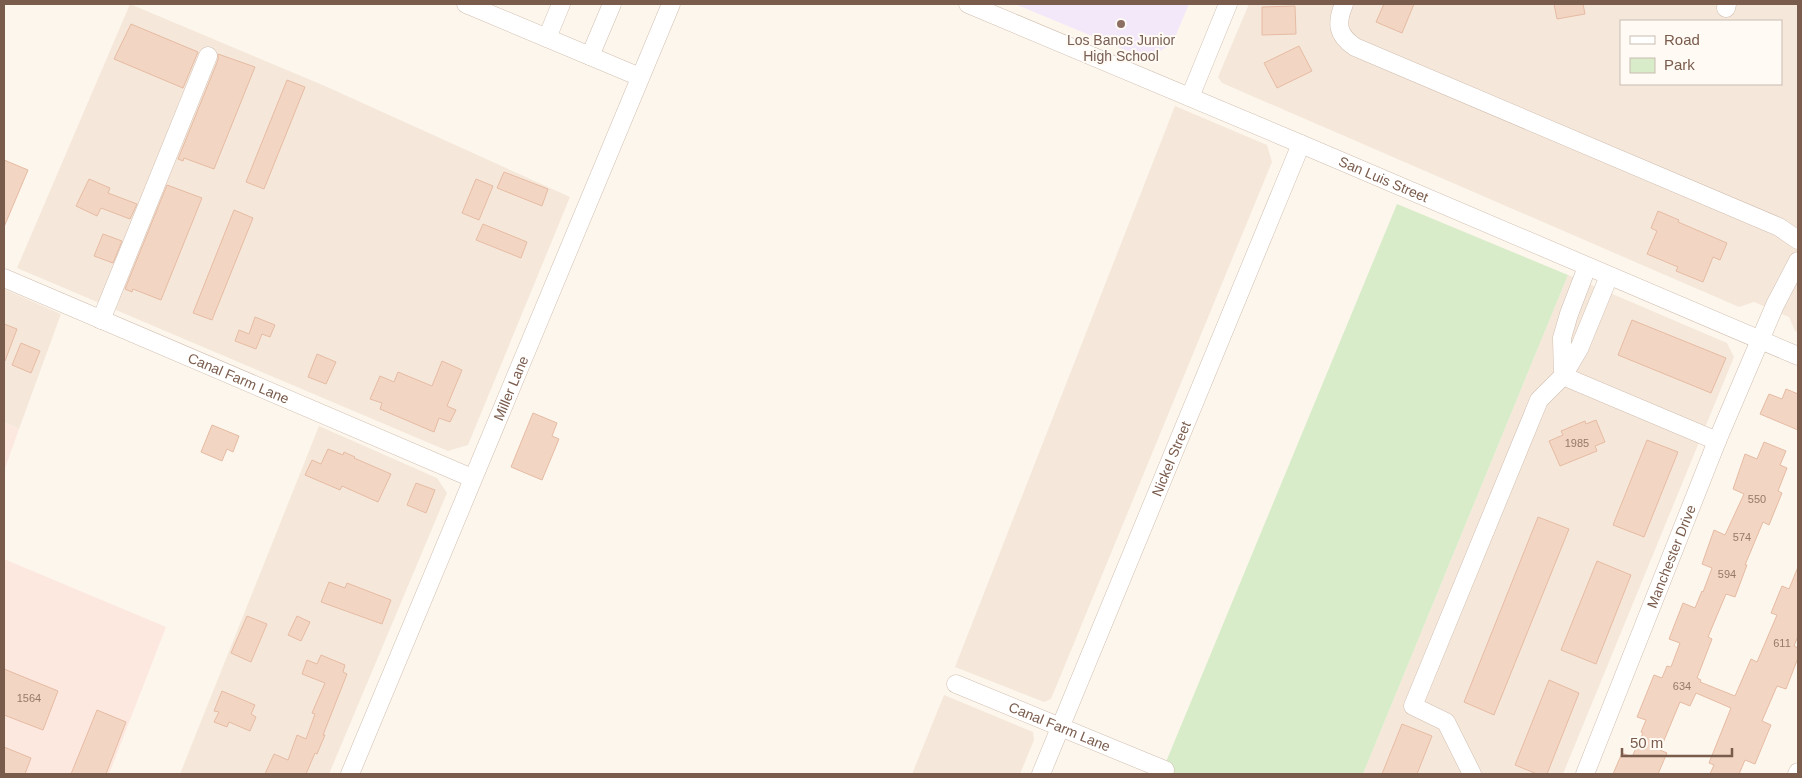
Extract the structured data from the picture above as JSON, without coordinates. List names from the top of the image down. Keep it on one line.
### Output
{"streets":{"street":["San Luis Street","Canal Farm Lane","Miller Lane","Nickel Street","Manchester Drive"]},"crossings":[["San Luis Street","Nickel Street"],["San Luis Street","Manchester Drive"],["Canal Farm Lane","Miller Lane"],["Canal Farm Lane","Nickel Street"]],"places":["Los Banos Junior High School"],"house_numbers":["1985","550","574","594","611","634","1564"],"legend":["Road","Park"],"scale_bar":"50 m"}
